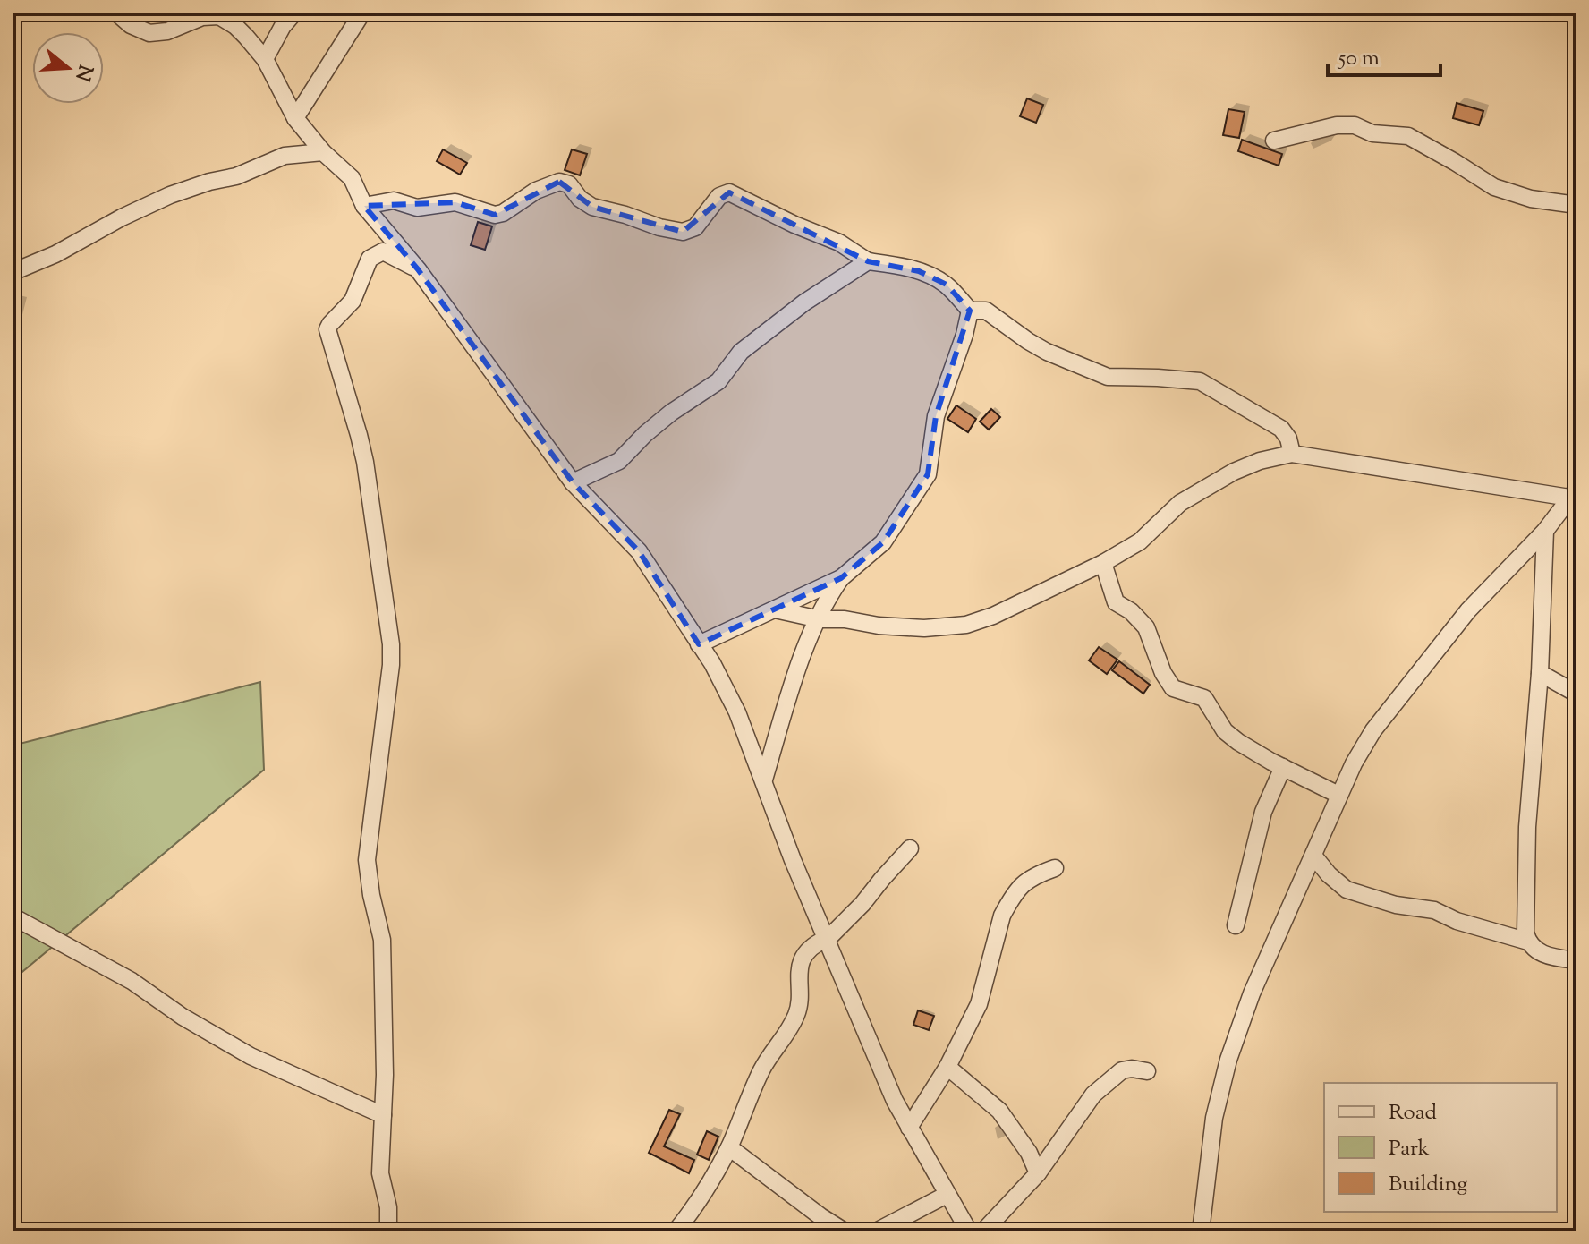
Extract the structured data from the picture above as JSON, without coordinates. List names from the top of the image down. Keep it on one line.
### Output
{"legend":["Road","Park","Building"],"scale_bar":"50 m","north":"right"}
